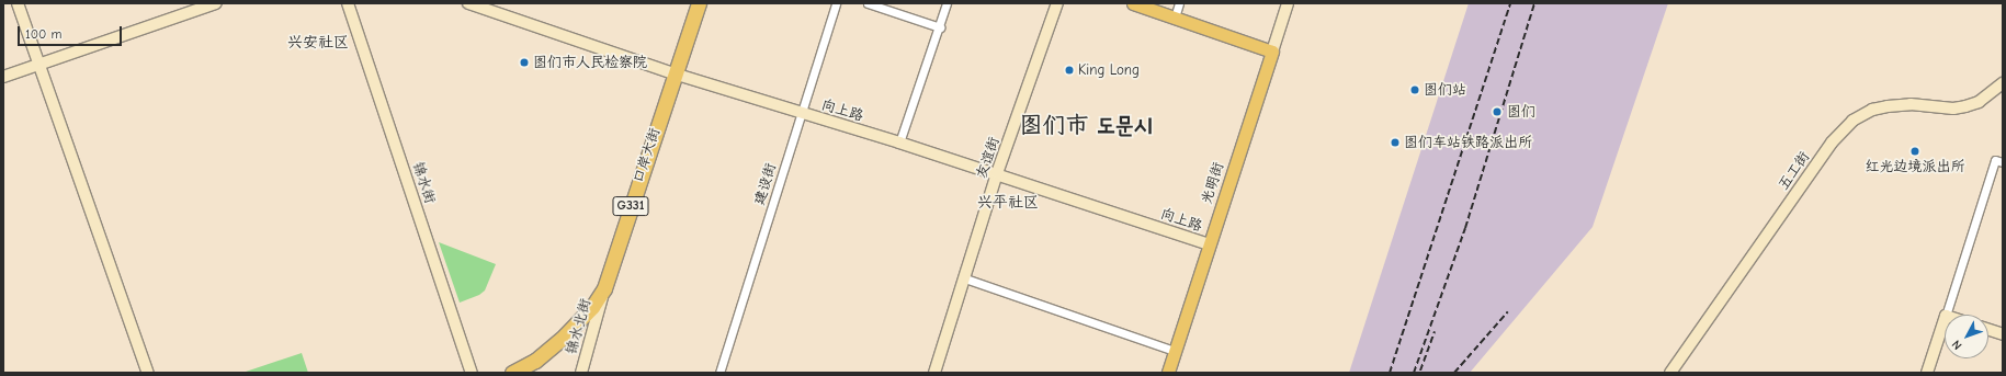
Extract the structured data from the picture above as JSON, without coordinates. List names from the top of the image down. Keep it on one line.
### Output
{"streets":{"highway":["口岸大街","G331"],"main road":["光明街"],"street":["向上路","友谊街","五工街","锦水街","建设街","锦水北街"]},"crossings":[["向上路","口岸大街"],["向上路","友谊街"],["向上路","光明街"],["向上路","建设街"],["口岸大街","锦水北街"]],"districts":["兴安社区","图们市 도문시","兴平社区"],"places":["图们市人民检察院","King Long","图们站","图们","图们车站铁路派出所","红光边境派出所"],"scale_bar":"100 m","north":"bottom left"}
